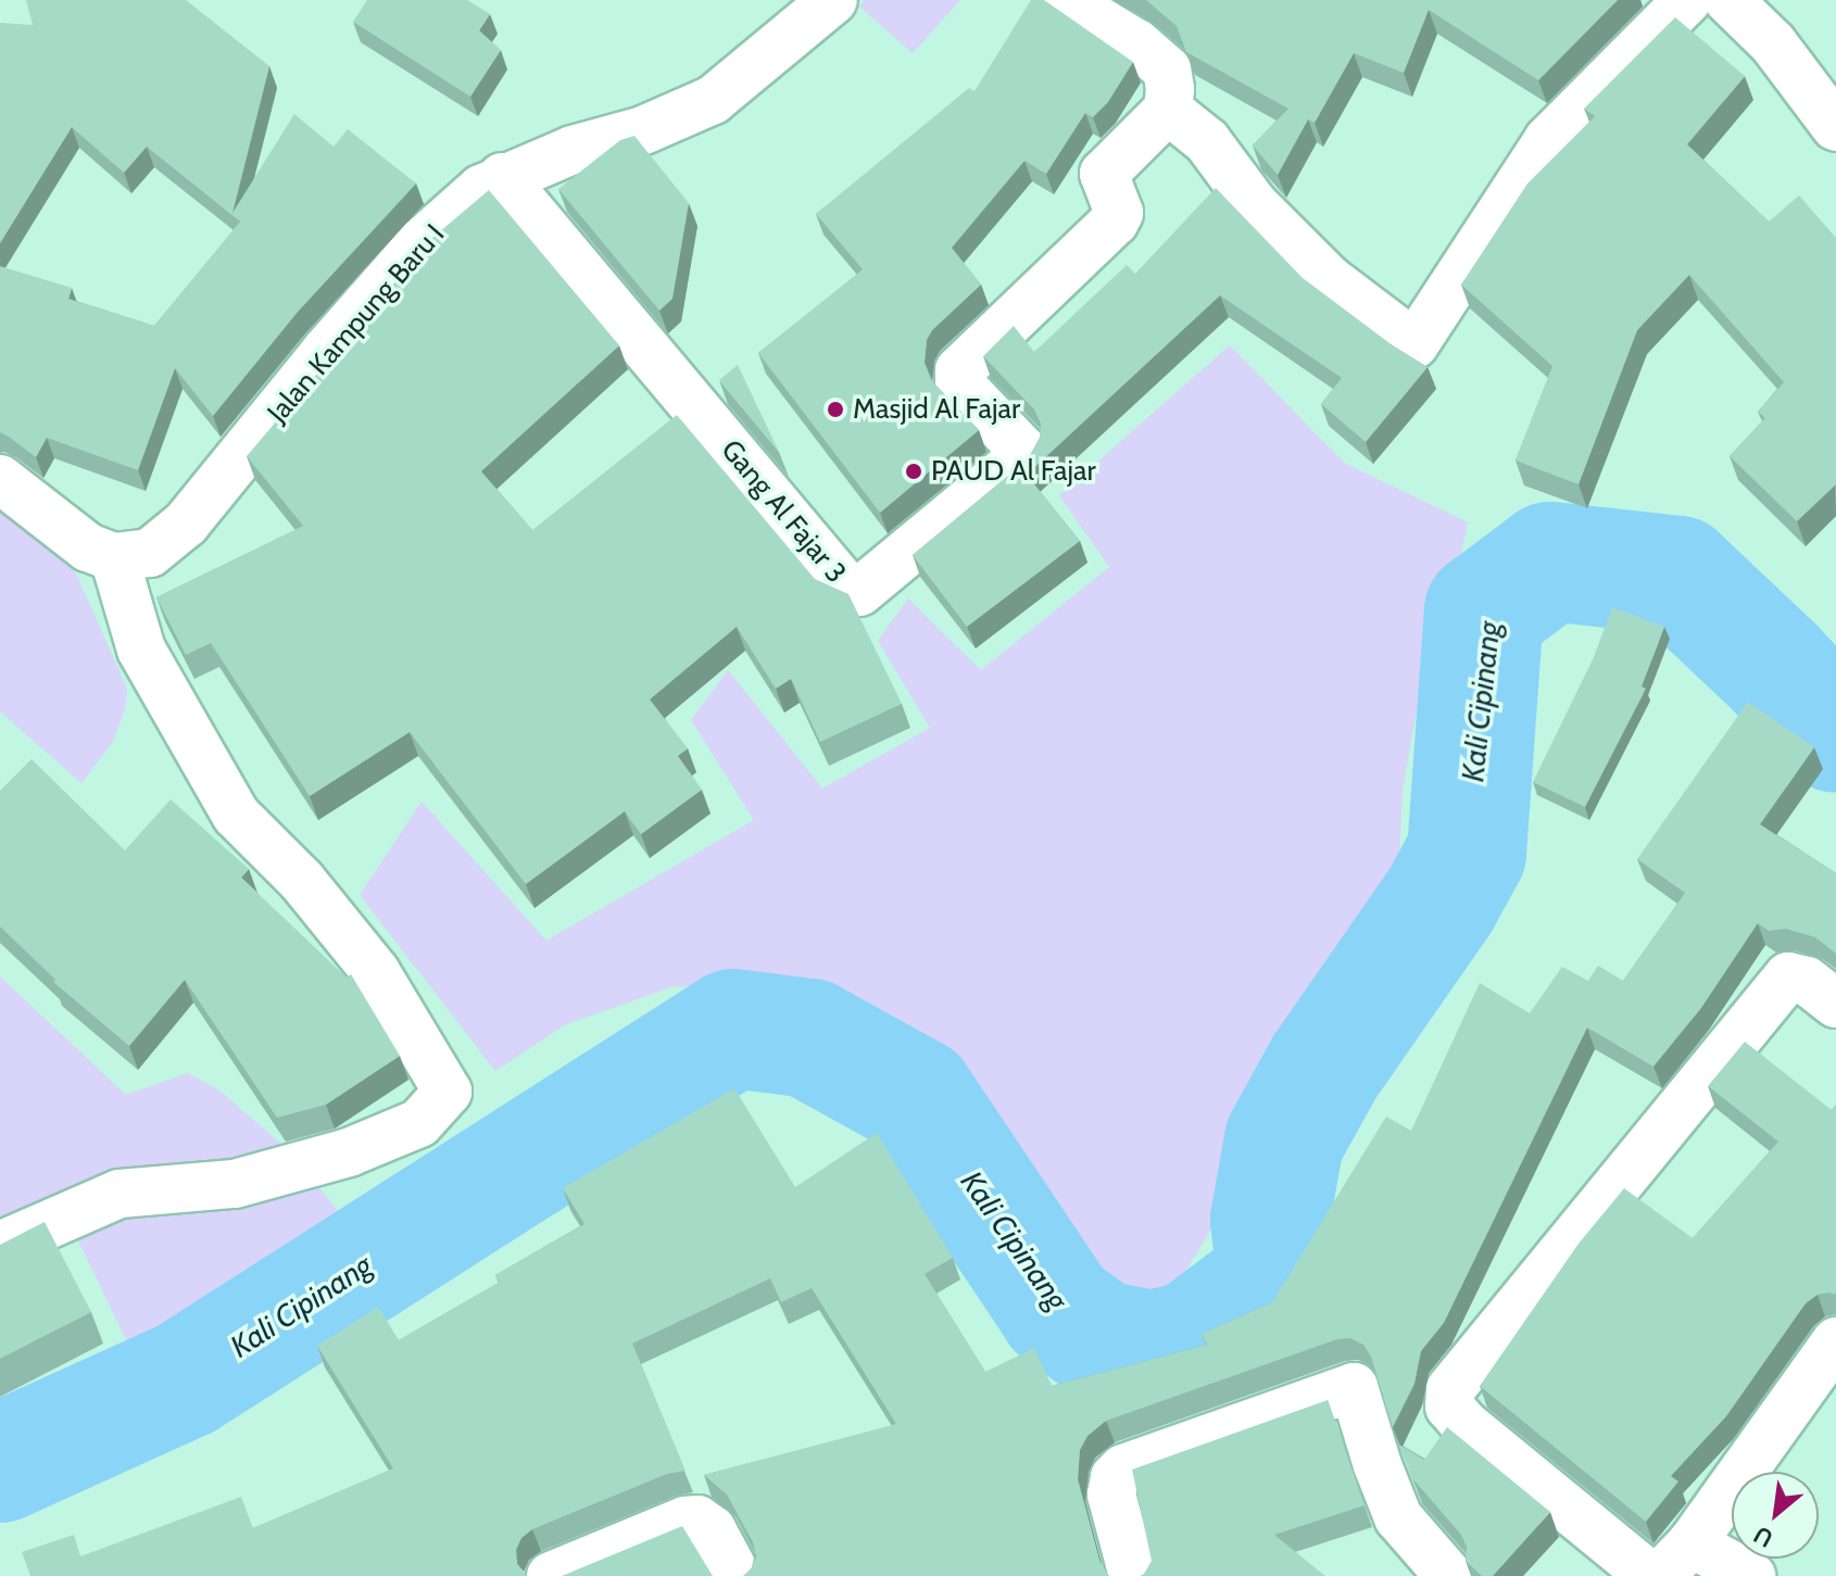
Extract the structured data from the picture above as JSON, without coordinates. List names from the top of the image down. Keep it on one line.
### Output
{"streets":{"street":["Jalan Kampung Baru I","Gang Al Fajar 3"]},"crossings":[["Jalan Kampung Baru I","Gang Al Fajar 3"]],"water":["Kali Cipinang"],"places":["Masjid Al Fajar","PAUD Al Fajar"],"north":"bottom left"}
